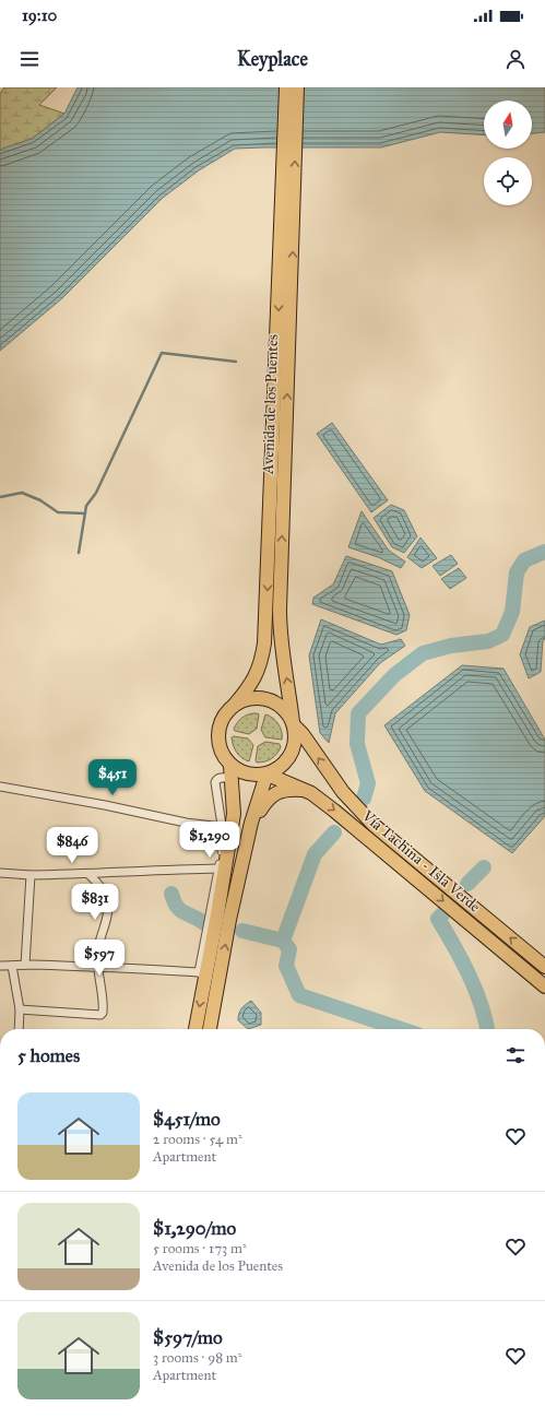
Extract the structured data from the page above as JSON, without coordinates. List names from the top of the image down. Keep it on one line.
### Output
{"streets":{"main road":["Avenida de los Puentes","Vía Tachina - Isla Verde"]},"crossings":[["Avenida de los Puentes","Vía Tachina - Isla Verde"]],"north":"top","page":{"status":"19:10","header":"Keyplace","price":["$451","$1,290","$846","$831","$597"],"heading":"5 homes","list":[{"name":"$451/mo","note":"2 rooms · 54 m² · Apartment"},{"name":"$1,290/mo","note":"5 rooms · 173 m² · Avenida de los Puentes"},{"name":"$597/mo","note":"3 rooms · 98 m² · Apartment"}]}}
